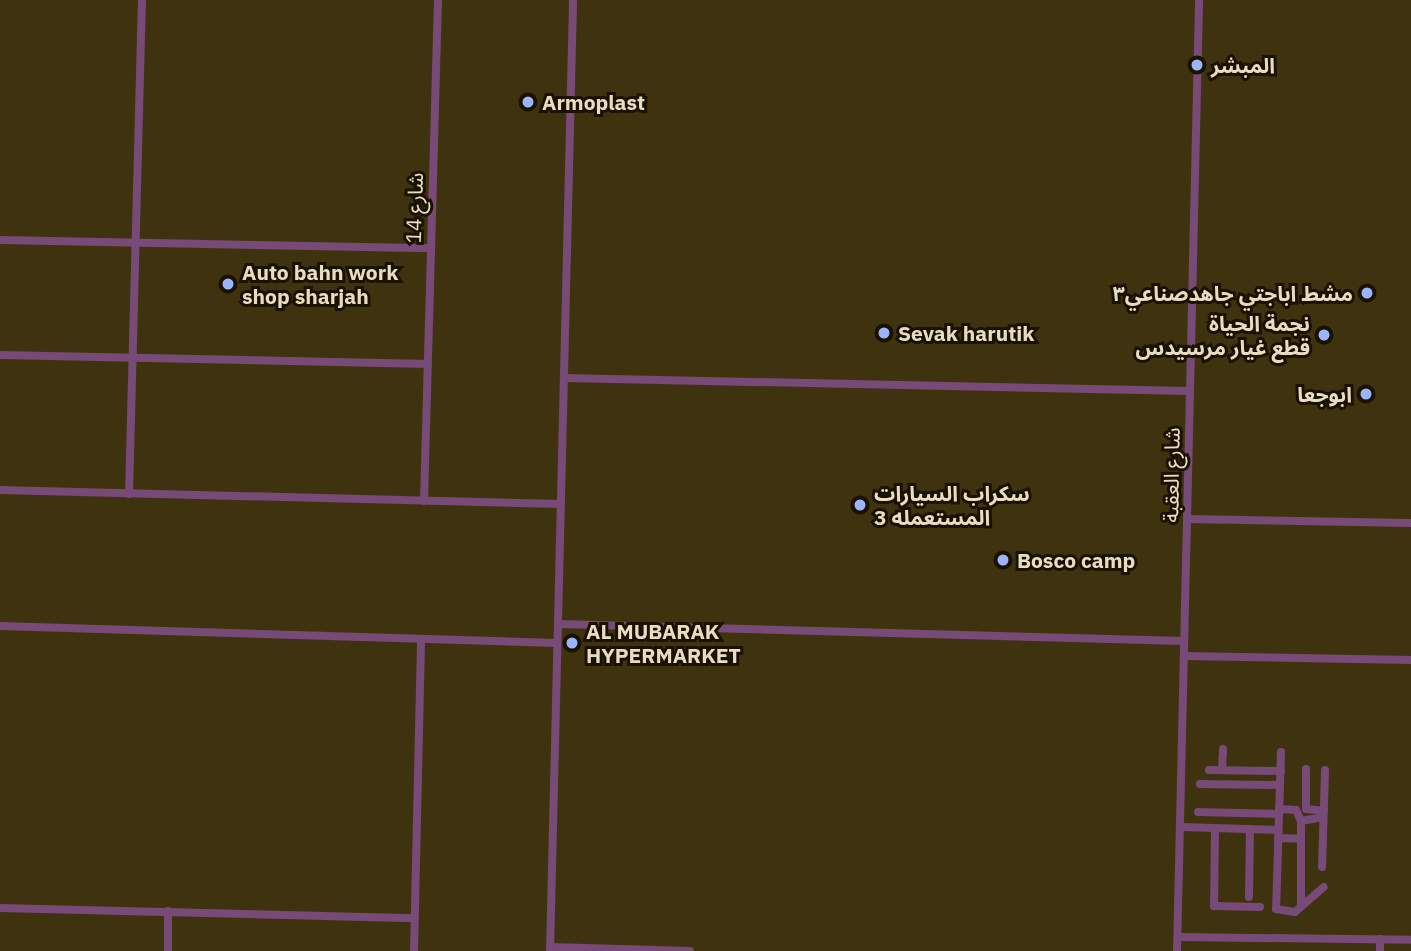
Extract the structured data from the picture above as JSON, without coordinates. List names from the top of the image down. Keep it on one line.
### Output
{"streets":{"street":["شارع 14","شارع العقبة"]},"places":["المبشر","Armoplast","Auto bahn work shop sharjah","مشط اباجتي جاهدصناعي٣","Sevak harutik","نجمة الحياة قطع غيار مرسيدس","ابوجعا","سكراب السيارات المستعمله 3","Bosco camp","AL MUBARAK HYPERMARKET"]}
